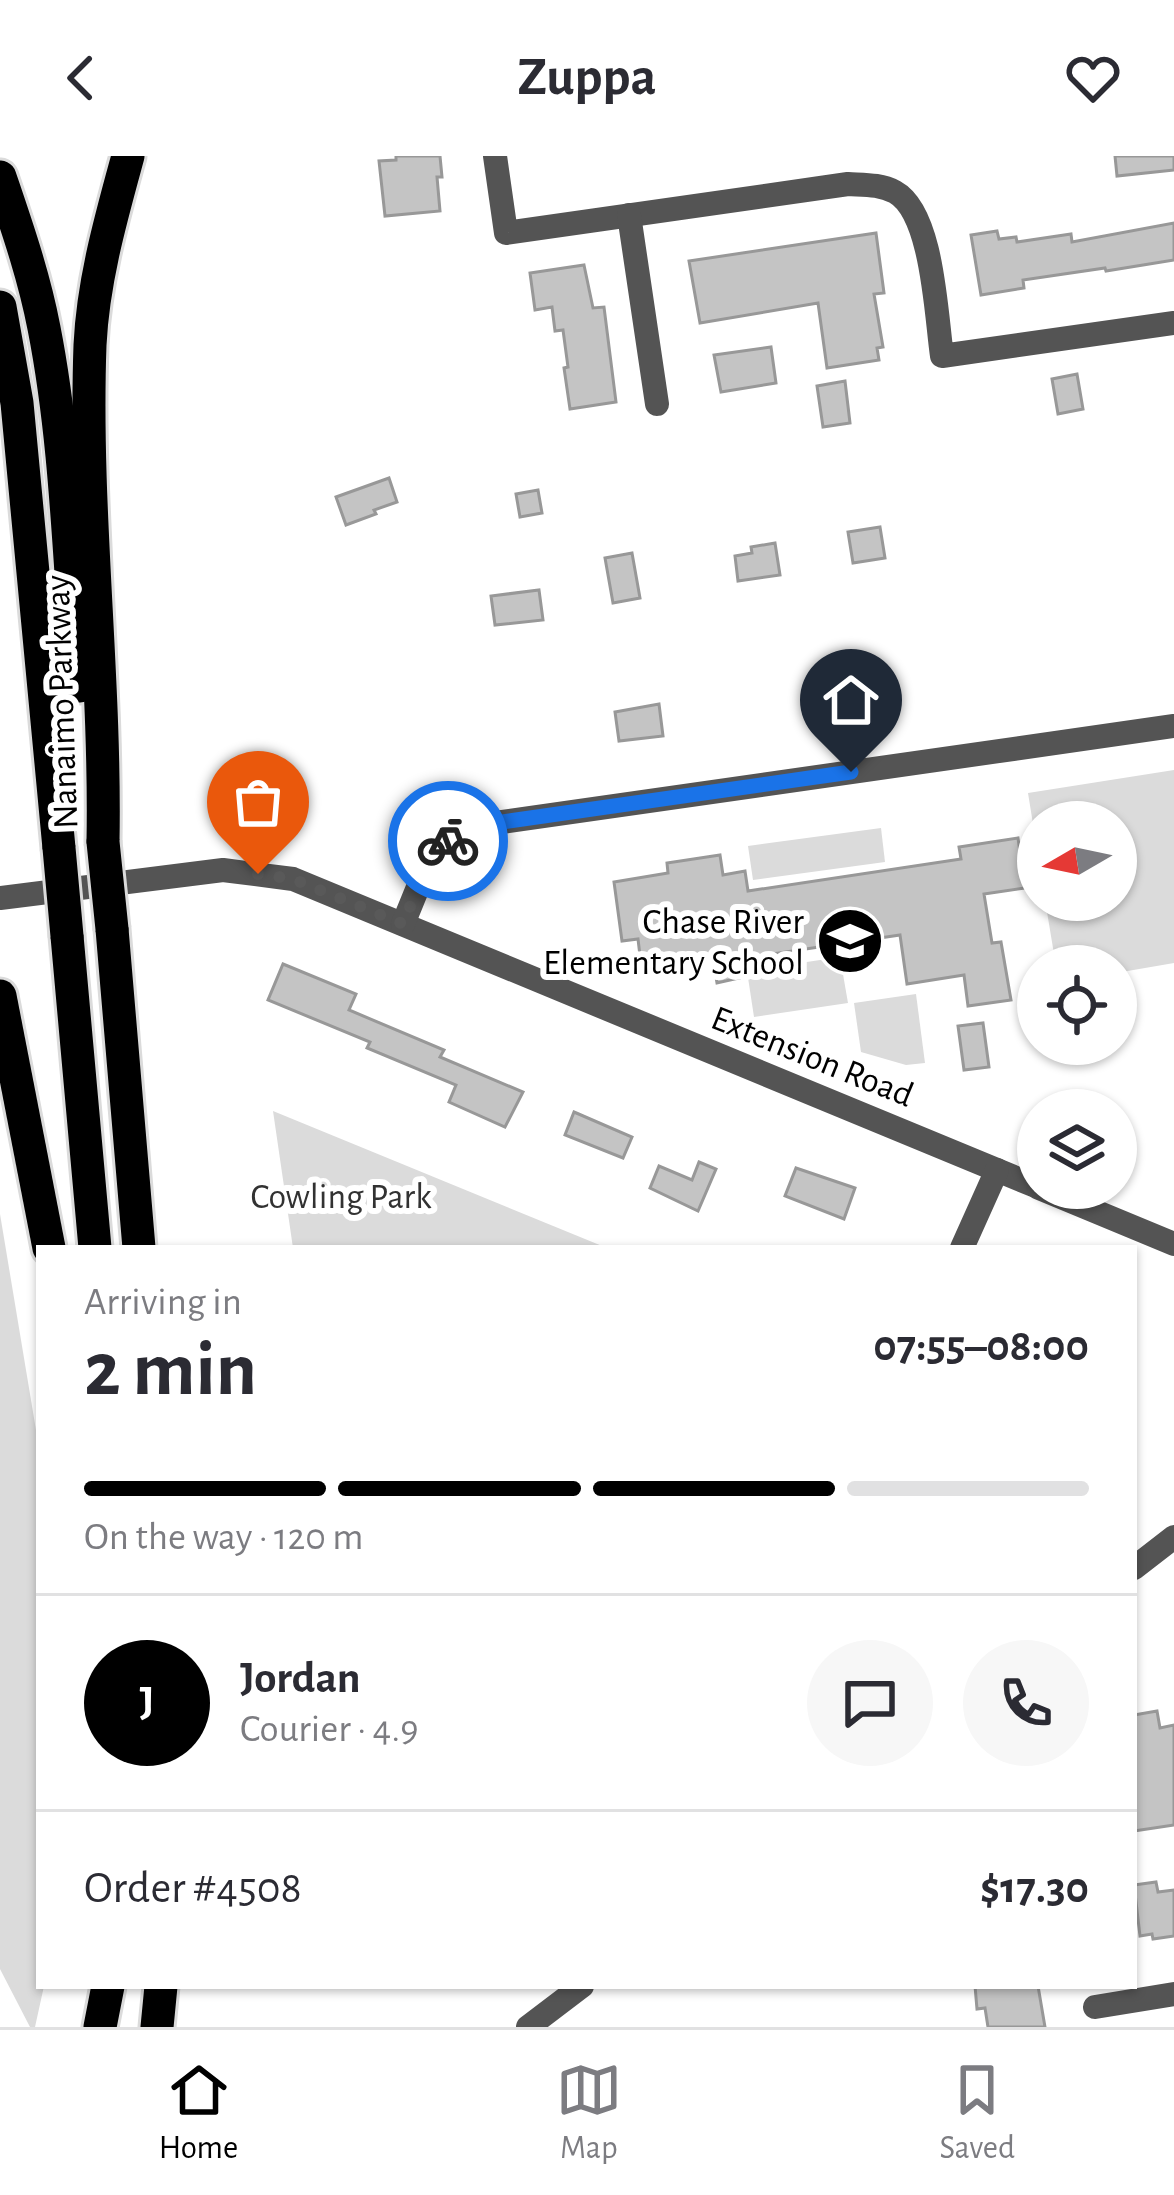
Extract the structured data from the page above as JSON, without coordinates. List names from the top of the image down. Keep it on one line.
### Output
{"streets":{"highway":["Nanaimo Parkway"],"street":["Extension Road"]},"parks":["Cowling Park"],"places":{"school or university":["Chase River Elementary School"]},"north":"left","page":{"header":"Zuppa","heading":["2 min","Arriving in","07:55–08:00"],"panel":["Jordan","Courier · 4.9","Order #4508","$17.30"],"bar":"On the way · 120 m","round":"J","tabs":["Home","Map","Saved"]}}
